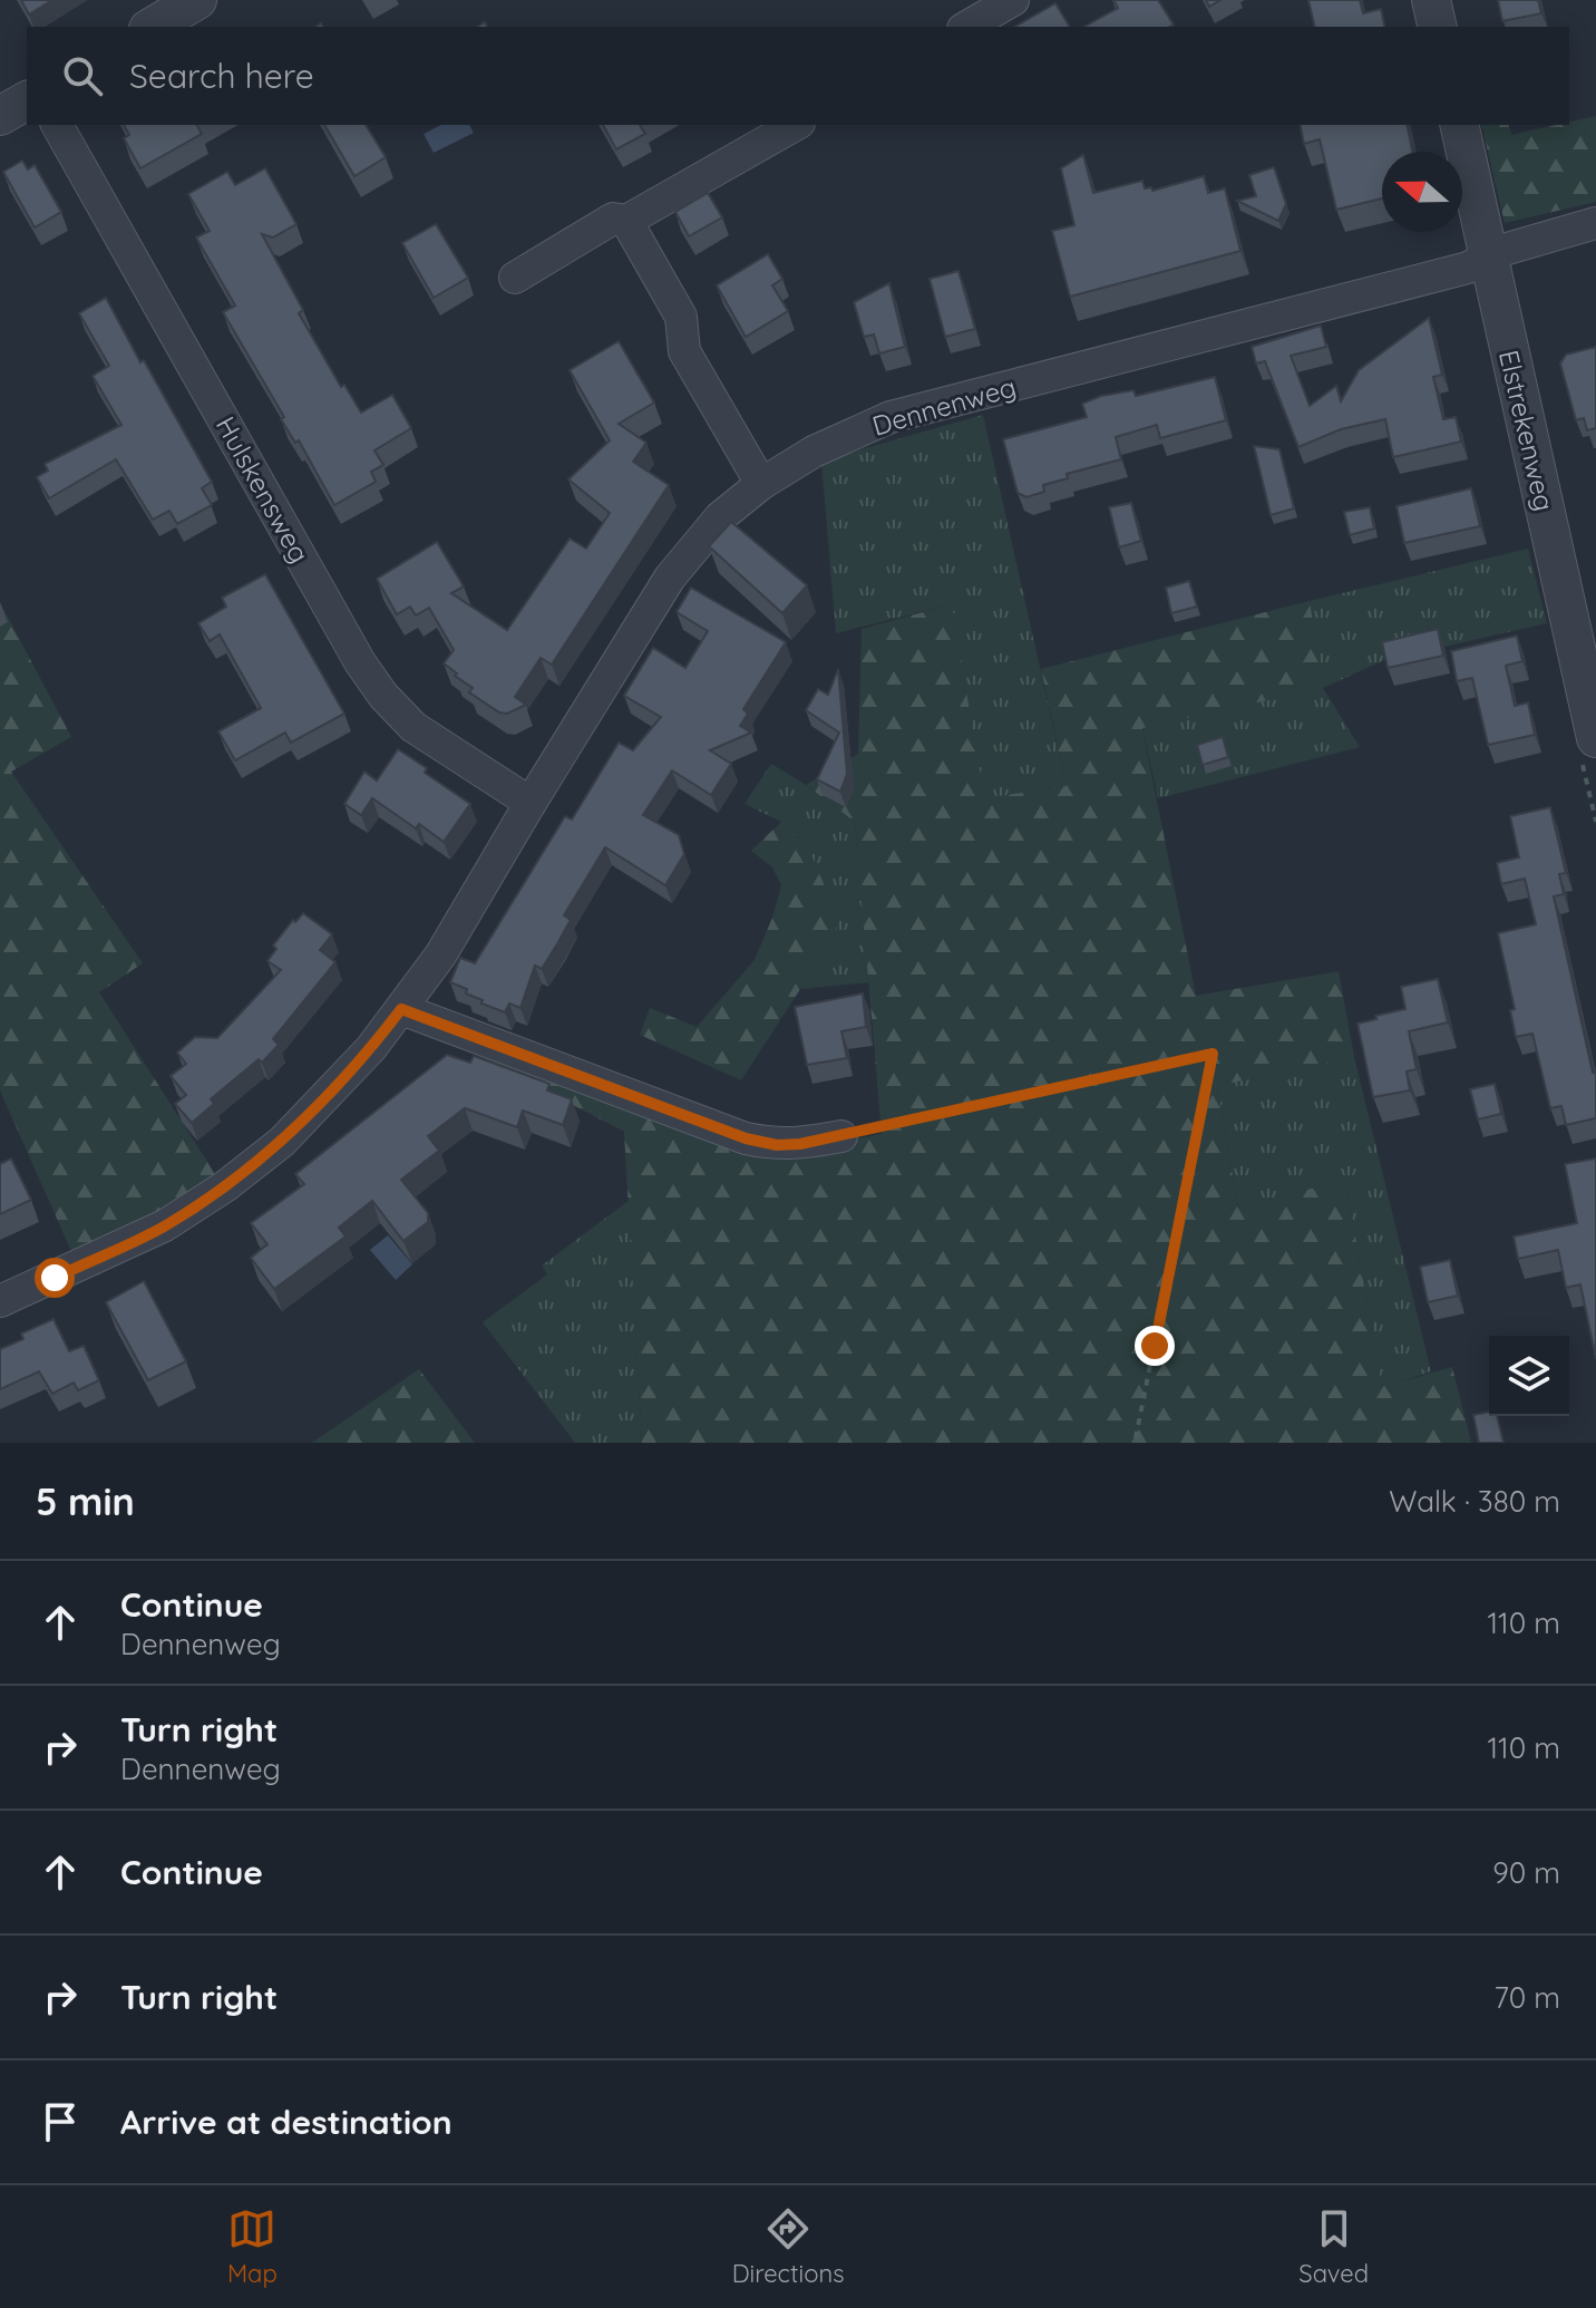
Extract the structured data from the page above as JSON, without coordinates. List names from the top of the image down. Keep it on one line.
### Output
{"streets":{"street":["Dennenweg","Elstrekenweg","Hulskensweg"]},"crossings":[["Dennenweg","Elstrekenweg"],["Dennenweg","Hulskensweg"]],"north":"left","page":{"search":"Search here","heading":["5 min","Walk · 380 m"],"list":[["Continue","Dennenweg","110 m"],["Turn right","Dennenweg","110 m"],["Continue","90 m"],["Turn right","70 m"],"Arrive at destination"],"nav":["Map","Directions","Saved"]}}
